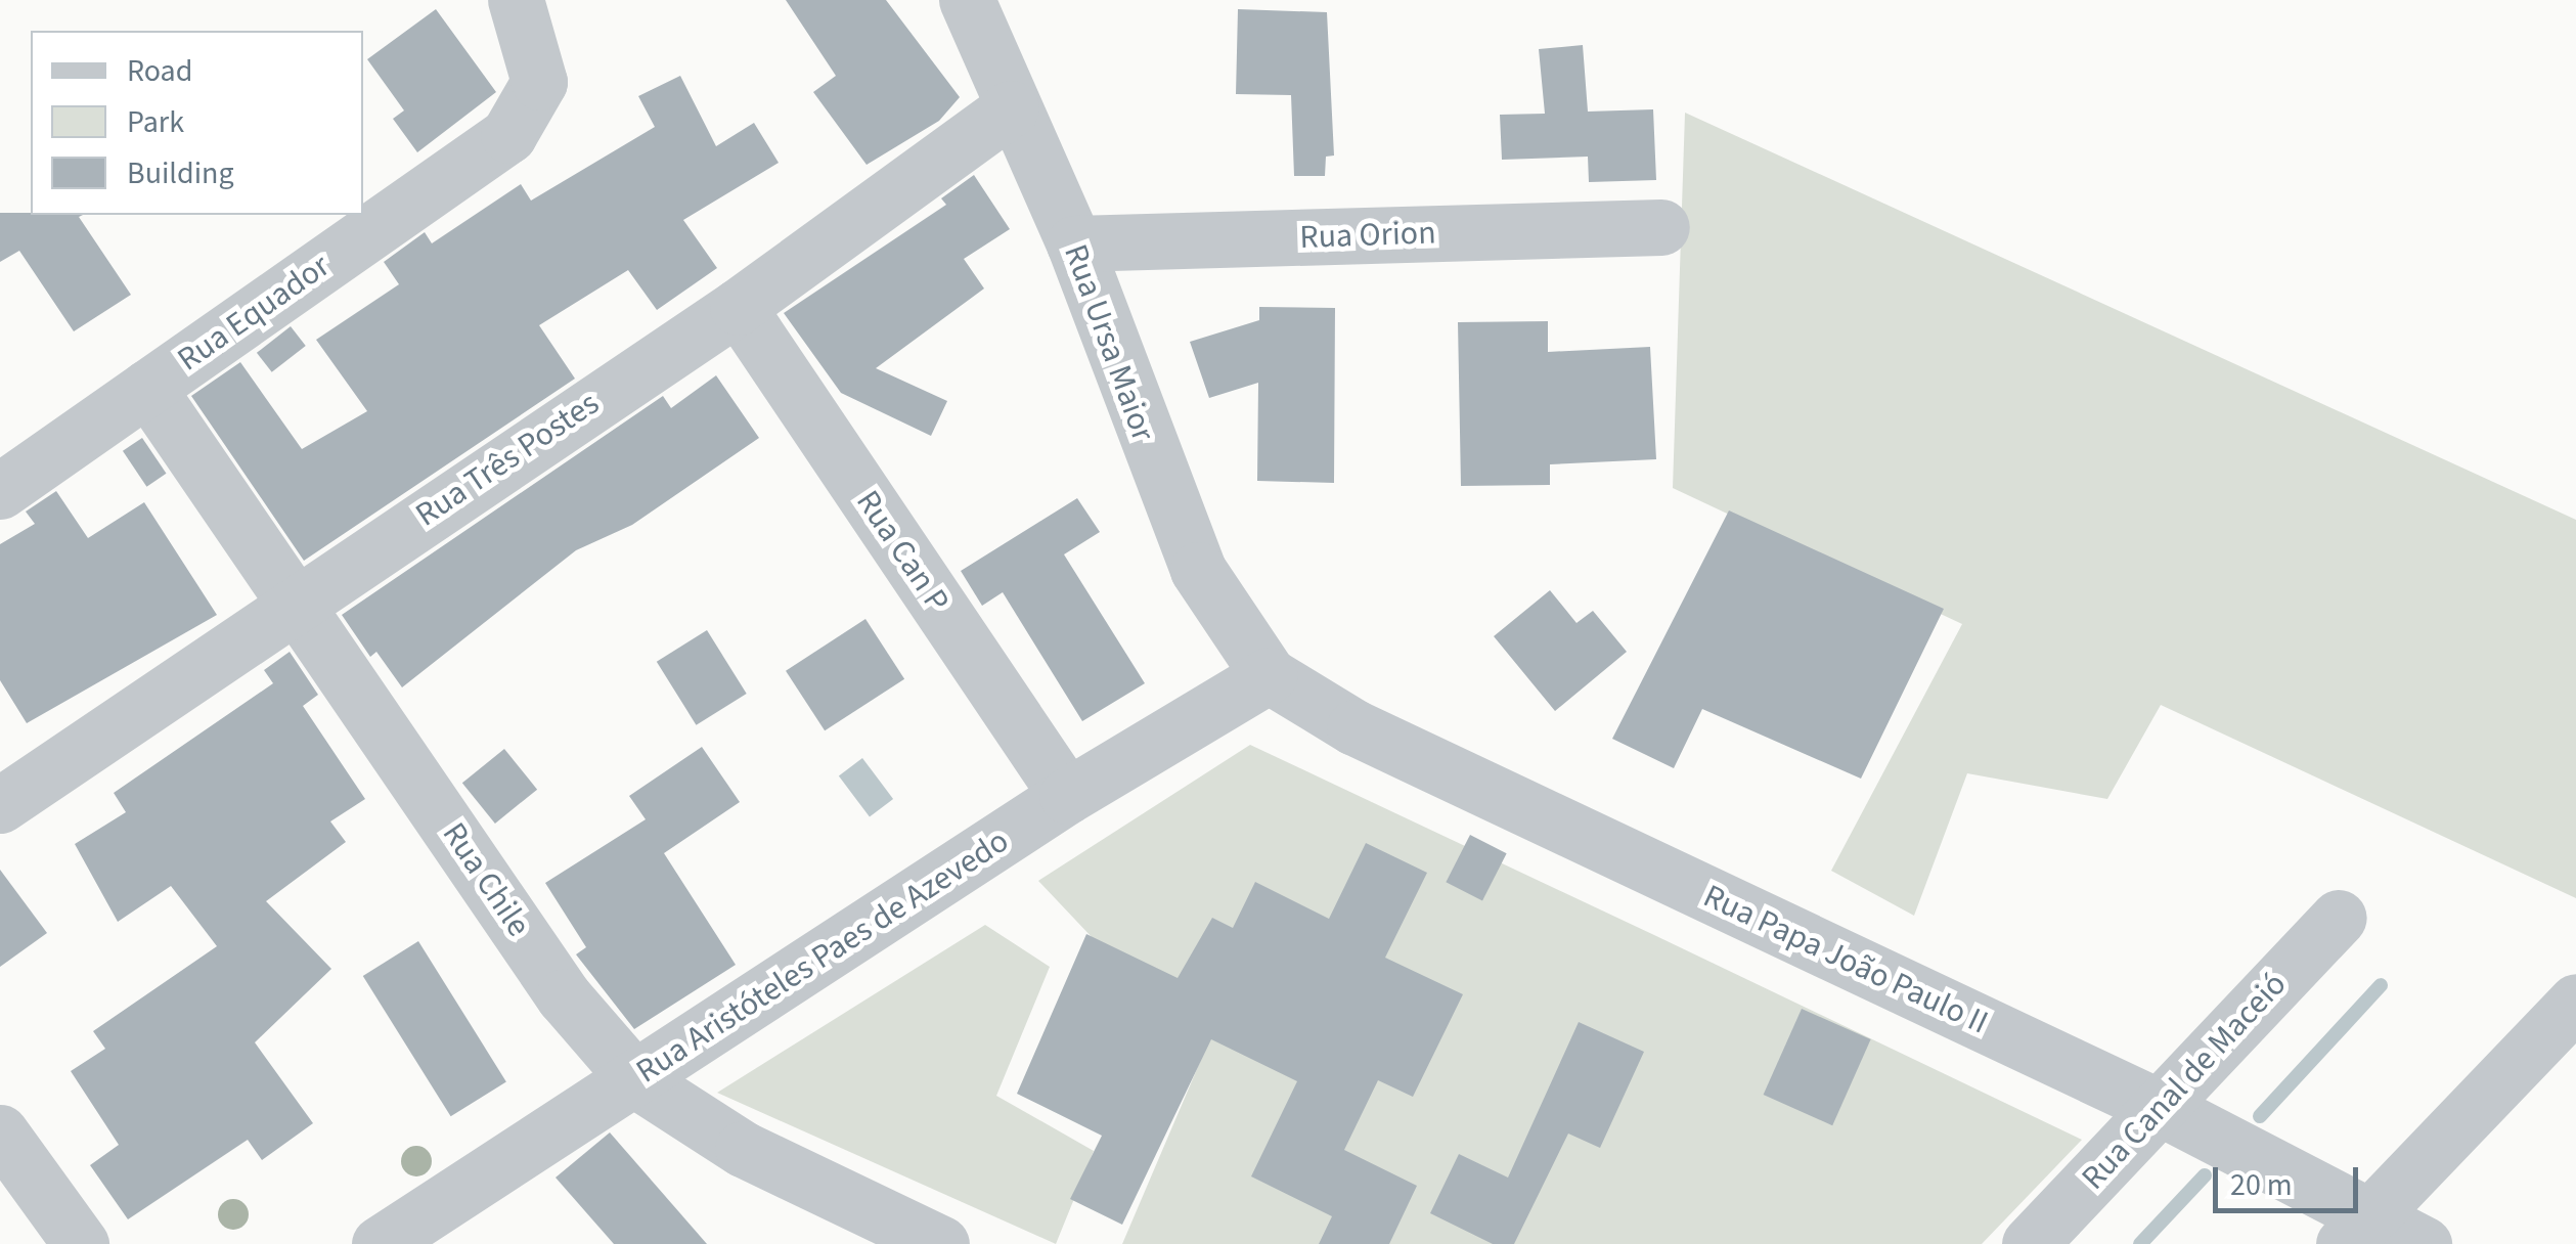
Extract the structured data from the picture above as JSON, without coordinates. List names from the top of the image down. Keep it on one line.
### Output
{"streets":{"street":["Rua Orion","Rua Equador","Rua Ursa Maior","Rua Três Postes","Rua Can P","Rua Chile","Rua Aristóteles Paes de Azevedo","Rua Papa João Paulo II","Rua Canal de Maceió"]},"crossings":[["Rua Orion","Rua Ursa Maior"],["Rua Equador","Rua Chile"],["Rua Ursa Maior","Rua Três Postes"],["Rua Ursa Maior","Rua Aristóteles Paes de Azevedo"],["Rua Ursa Maior","Rua Papa João Paulo II"],["Rua Três Postes","Rua Can P"],["Rua Três Postes","Rua Chile"],["Rua Can P","Rua Aristóteles Paes de Azevedo"],["Rua Chile","Rua Aristóteles Paes de Azevedo"],["Rua Aristóteles Paes de Azevedo","Rua Papa João Paulo II"],["Rua Papa João Paulo II","Rua Canal de Maceió"]],"legend":["Road","Park","Building"],"scale_bar":"20 m"}
